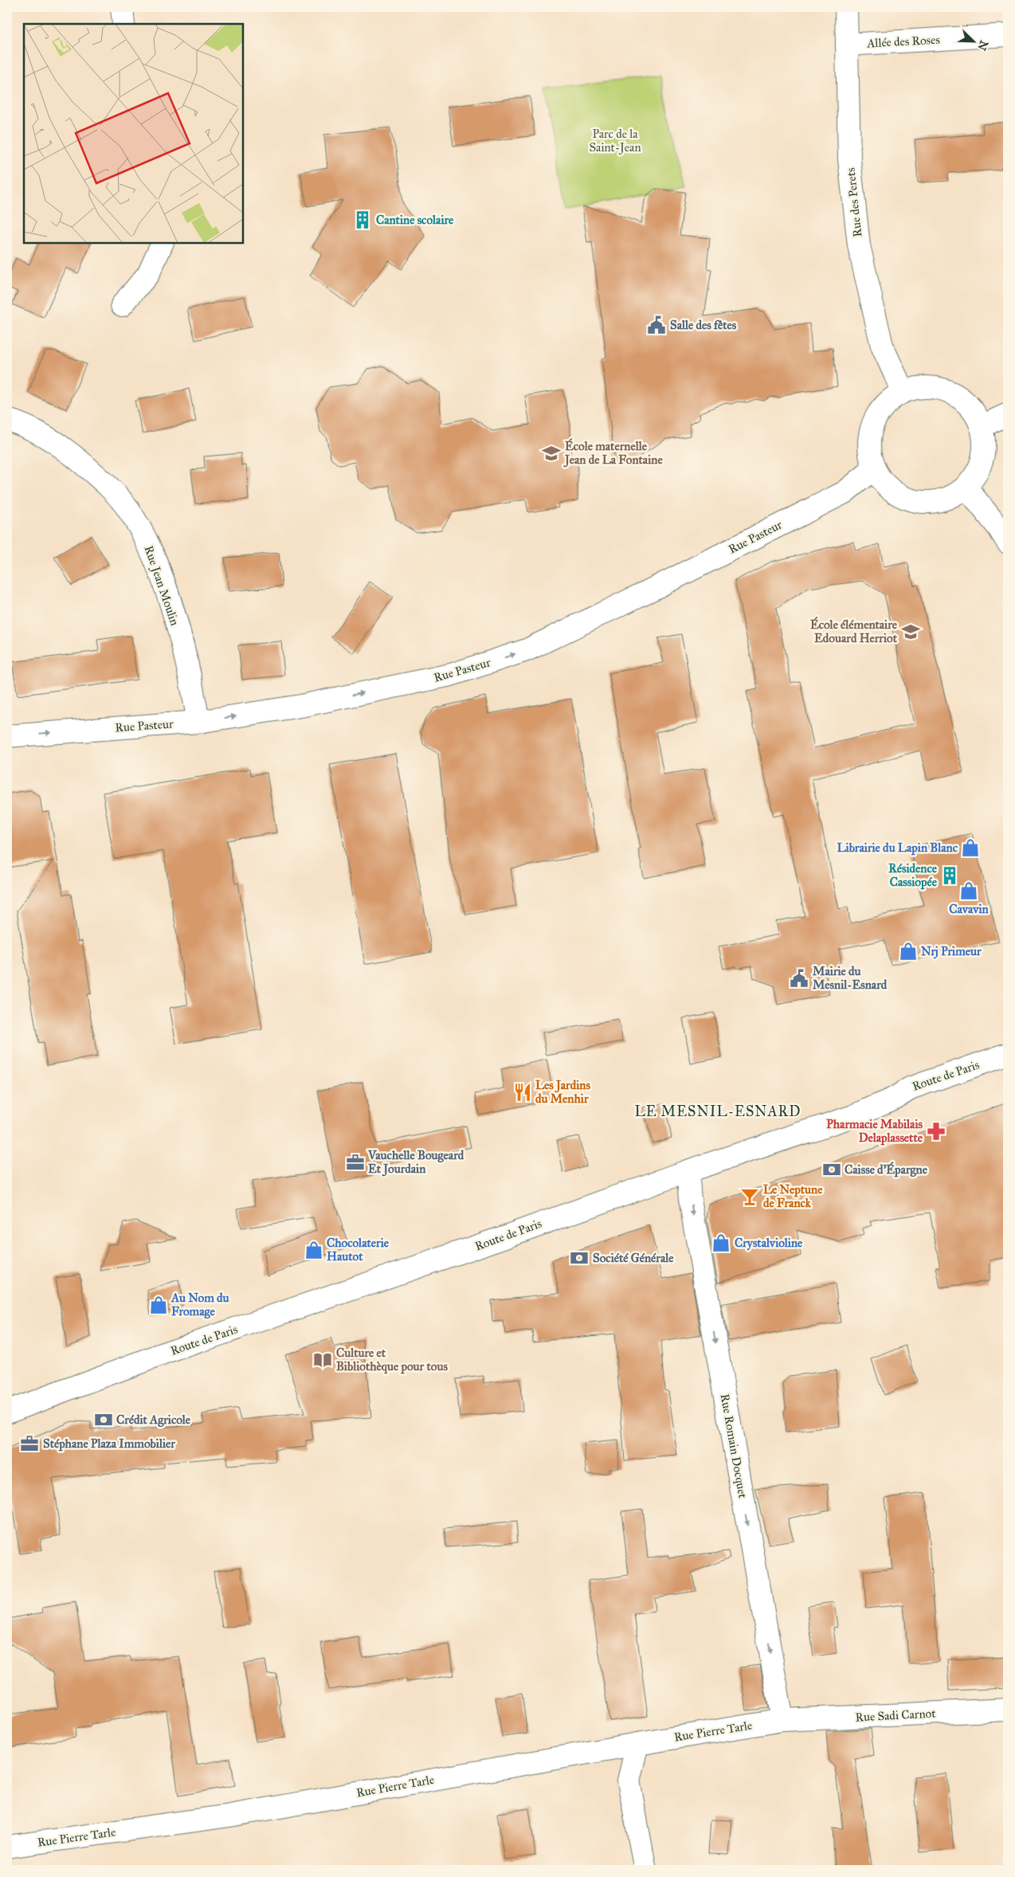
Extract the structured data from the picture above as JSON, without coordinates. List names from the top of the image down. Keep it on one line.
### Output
{"streets":{"street":["Allée des Roses","Rue des Perets","Rue Pasteur","Rue Jean Moulin","Route de Paris","Rue Romain Docquet","Rue Sadi Carnot","Rue Pierre Tarle"]},"crossings":[["Allée des Roses","Rue des Perets"],["Rue des Perets","Rue Pasteur"],["Rue Pasteur","Rue Jean Moulin"],["Route de Paris","Rue Romain Docquet"],["Rue Romain Docquet","Rue Sadi Carnot"],["Rue Romain Docquet","Rue Pierre Tarle"],["Rue Sadi Carnot","Rue Pierre Tarle"]],"one_way":["Rue Pasteur","Rue Romain Docquet"],"districts":["LE MESNIL-ESNARD"],"parks":["Parc de la Saint-Jean"],"places":{"building":["Cantine scolaire","Résidence Cassiopée"],"public building":["Salle des fêtes","Mairie du Mesnil-Esnard"],"school or university":["École maternelle Jean de La Fontaine","École élémentaire Edouard Herriot"],"shop":["Librairie du Lapin Blanc","Cavavin","Nrj Primeur","Crystalvioline","Chocolaterie Hautot","Au Nom du Fromage"],"restaurant":["Les Jardins du Menhir"],"pharmacy":["Pharmacie Mabilais Delaplassette"],"office":["Vauchelle Bougeard Et Jourdain","Stéphane Plaza Immobilier"],"bank":["Caisse d'Épargne","Société Générale","Crédit Agricole"],"bar":["Le Neptune de Franck"],"library":["Culture et Bibliothèque pour tous"]},"north":"bottom right"}
